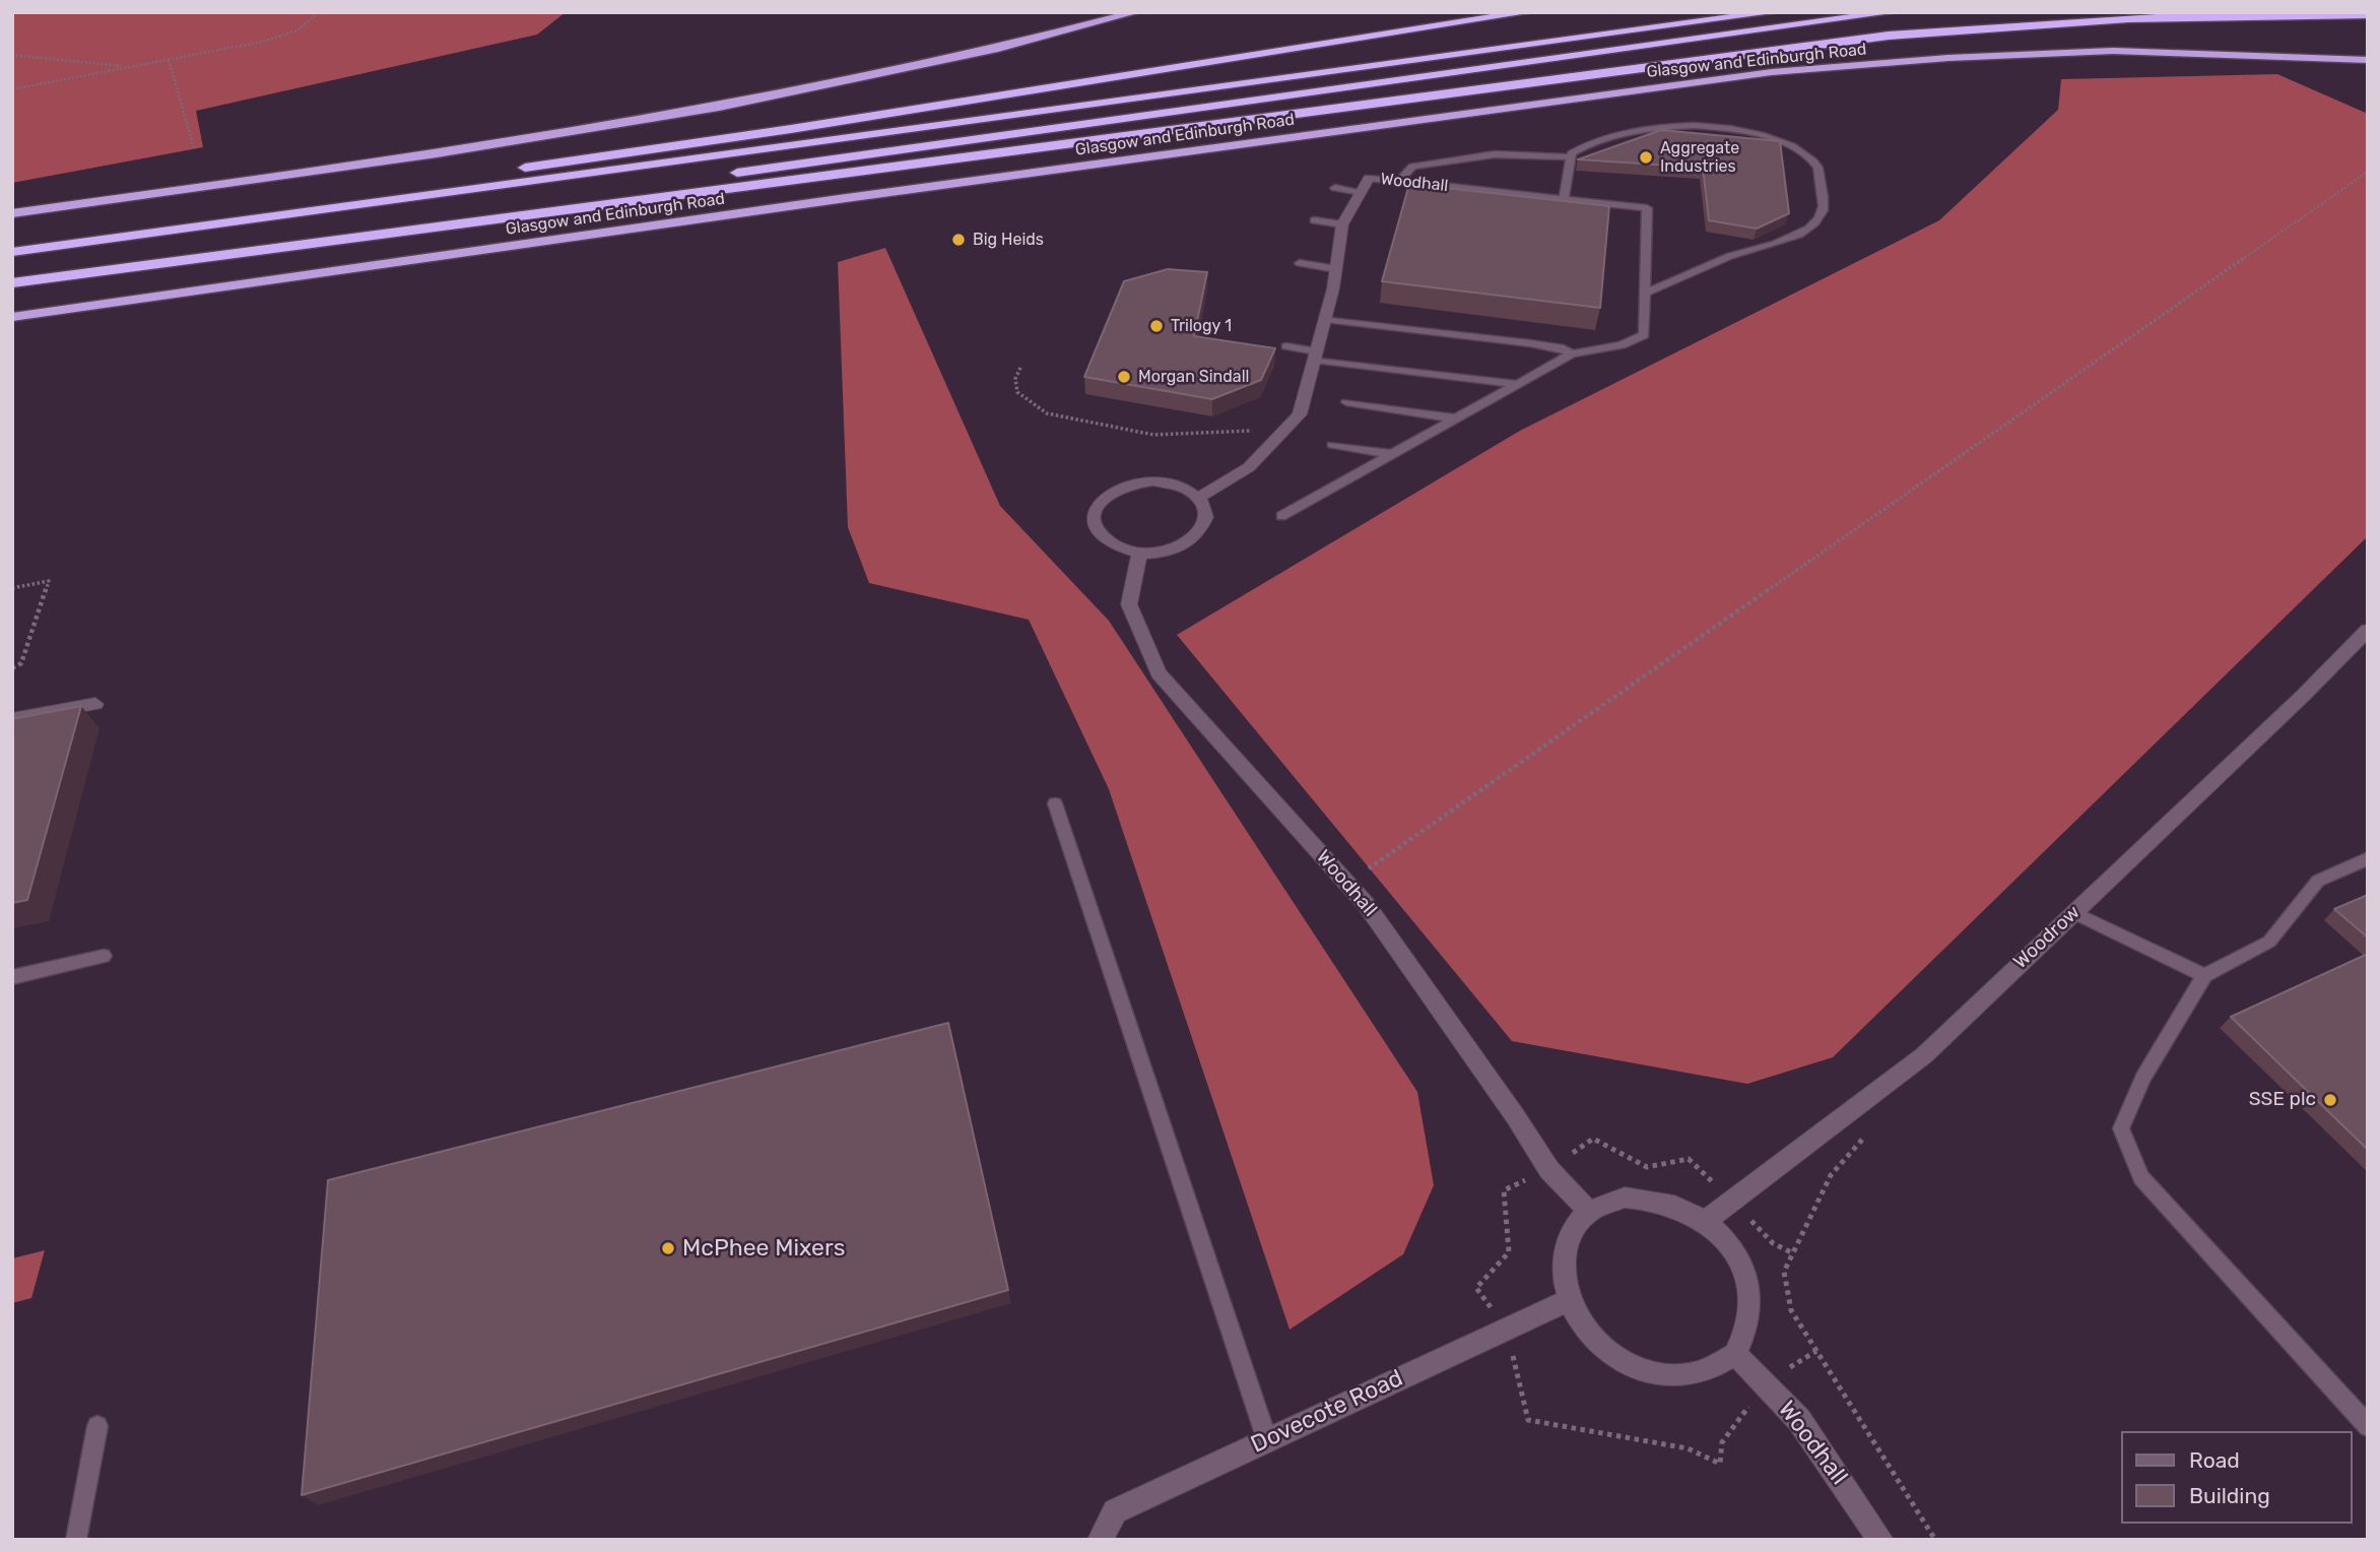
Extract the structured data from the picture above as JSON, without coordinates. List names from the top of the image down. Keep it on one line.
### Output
{"streets":{"highway":["Glasgow and Edinburgh Road"],"street":["Woodhall","Woodrow","Dovecote Road"]},"crossings":[["Woodhall","Woodrow"],["Woodhall","Dovecote Road"],["Woodrow","Dovecote Road"]],"places":["Aggregate Industries","Big Heids","Trilogy 1","Morgan Sindall","SSE plc","McPhee Mixers"],"legend":["Road","Building"]}
